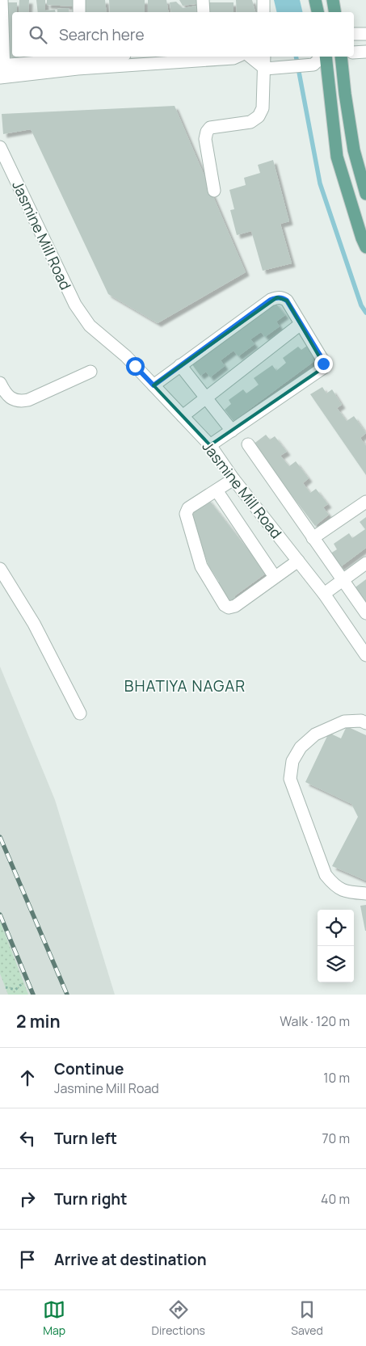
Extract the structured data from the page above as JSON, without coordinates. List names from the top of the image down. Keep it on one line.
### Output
{"streets":{"street":["Jasmine Mill Road"]},"districts":["BHATIYA NAGAR"],"page":{"search":"Search here","heading":["2 min","Walk · 120 m"],"list":[["Continue","Jasmine Mill Road","10 m"],["Turn left","70 m"],["Turn right","40 m"],"Arrive at destination"],"nav":["Map","Directions","Saved"]}}
